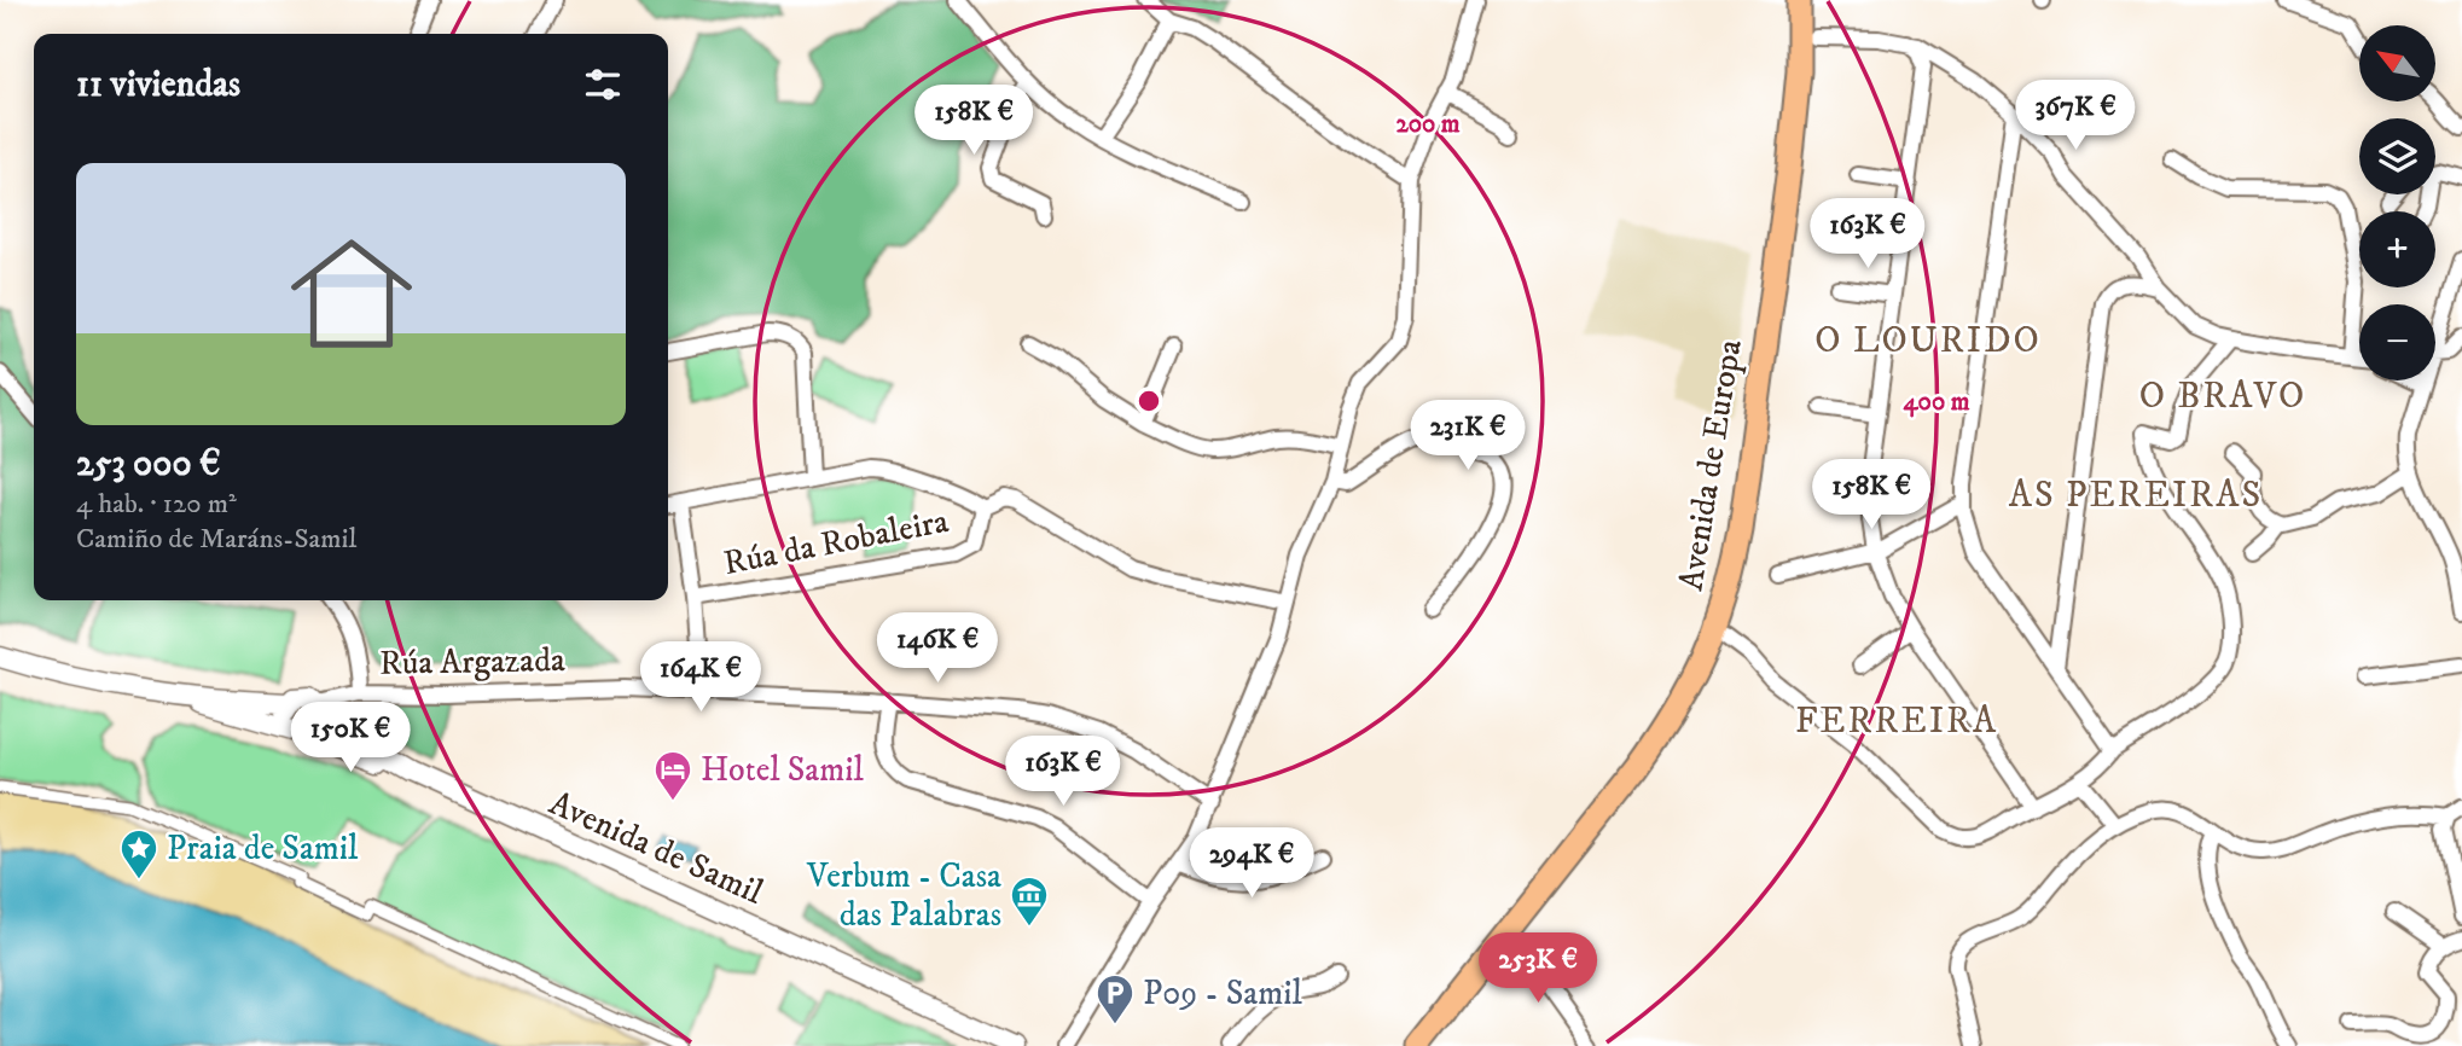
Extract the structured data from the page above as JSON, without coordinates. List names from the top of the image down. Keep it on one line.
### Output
{"streets":{"main road":["Avenida de Europa"],"street":["Rúa da Robaleira","Rúa Argazada","Avenida de Samil"]},"crossings":[["Rúa Argazada","Avenida de Samil"]],"districts":["O LOURIDO","O BRAVO","AS PEREIRAS","FERREIRA"],"places":{"hotel":["Hotel Samil"],"place":["Praia de Samil"],"museum":["Verbum - Casa das Palabras"],"parking":["P09 - Samil"]},"north":"top left","page":{"map_buttons":["+","−"],"heading":"11 viviendas","price":["367K €","158K €","163K €","231K €","158K €","146K €","164K €","150K €","163K €","294K €","253K €"],"list":[{"name":"253 000 €","note":"4 hab. · 120 m² · Camiño de Maráns-Samil"}]},"rings":["200 m","400 m"]}
